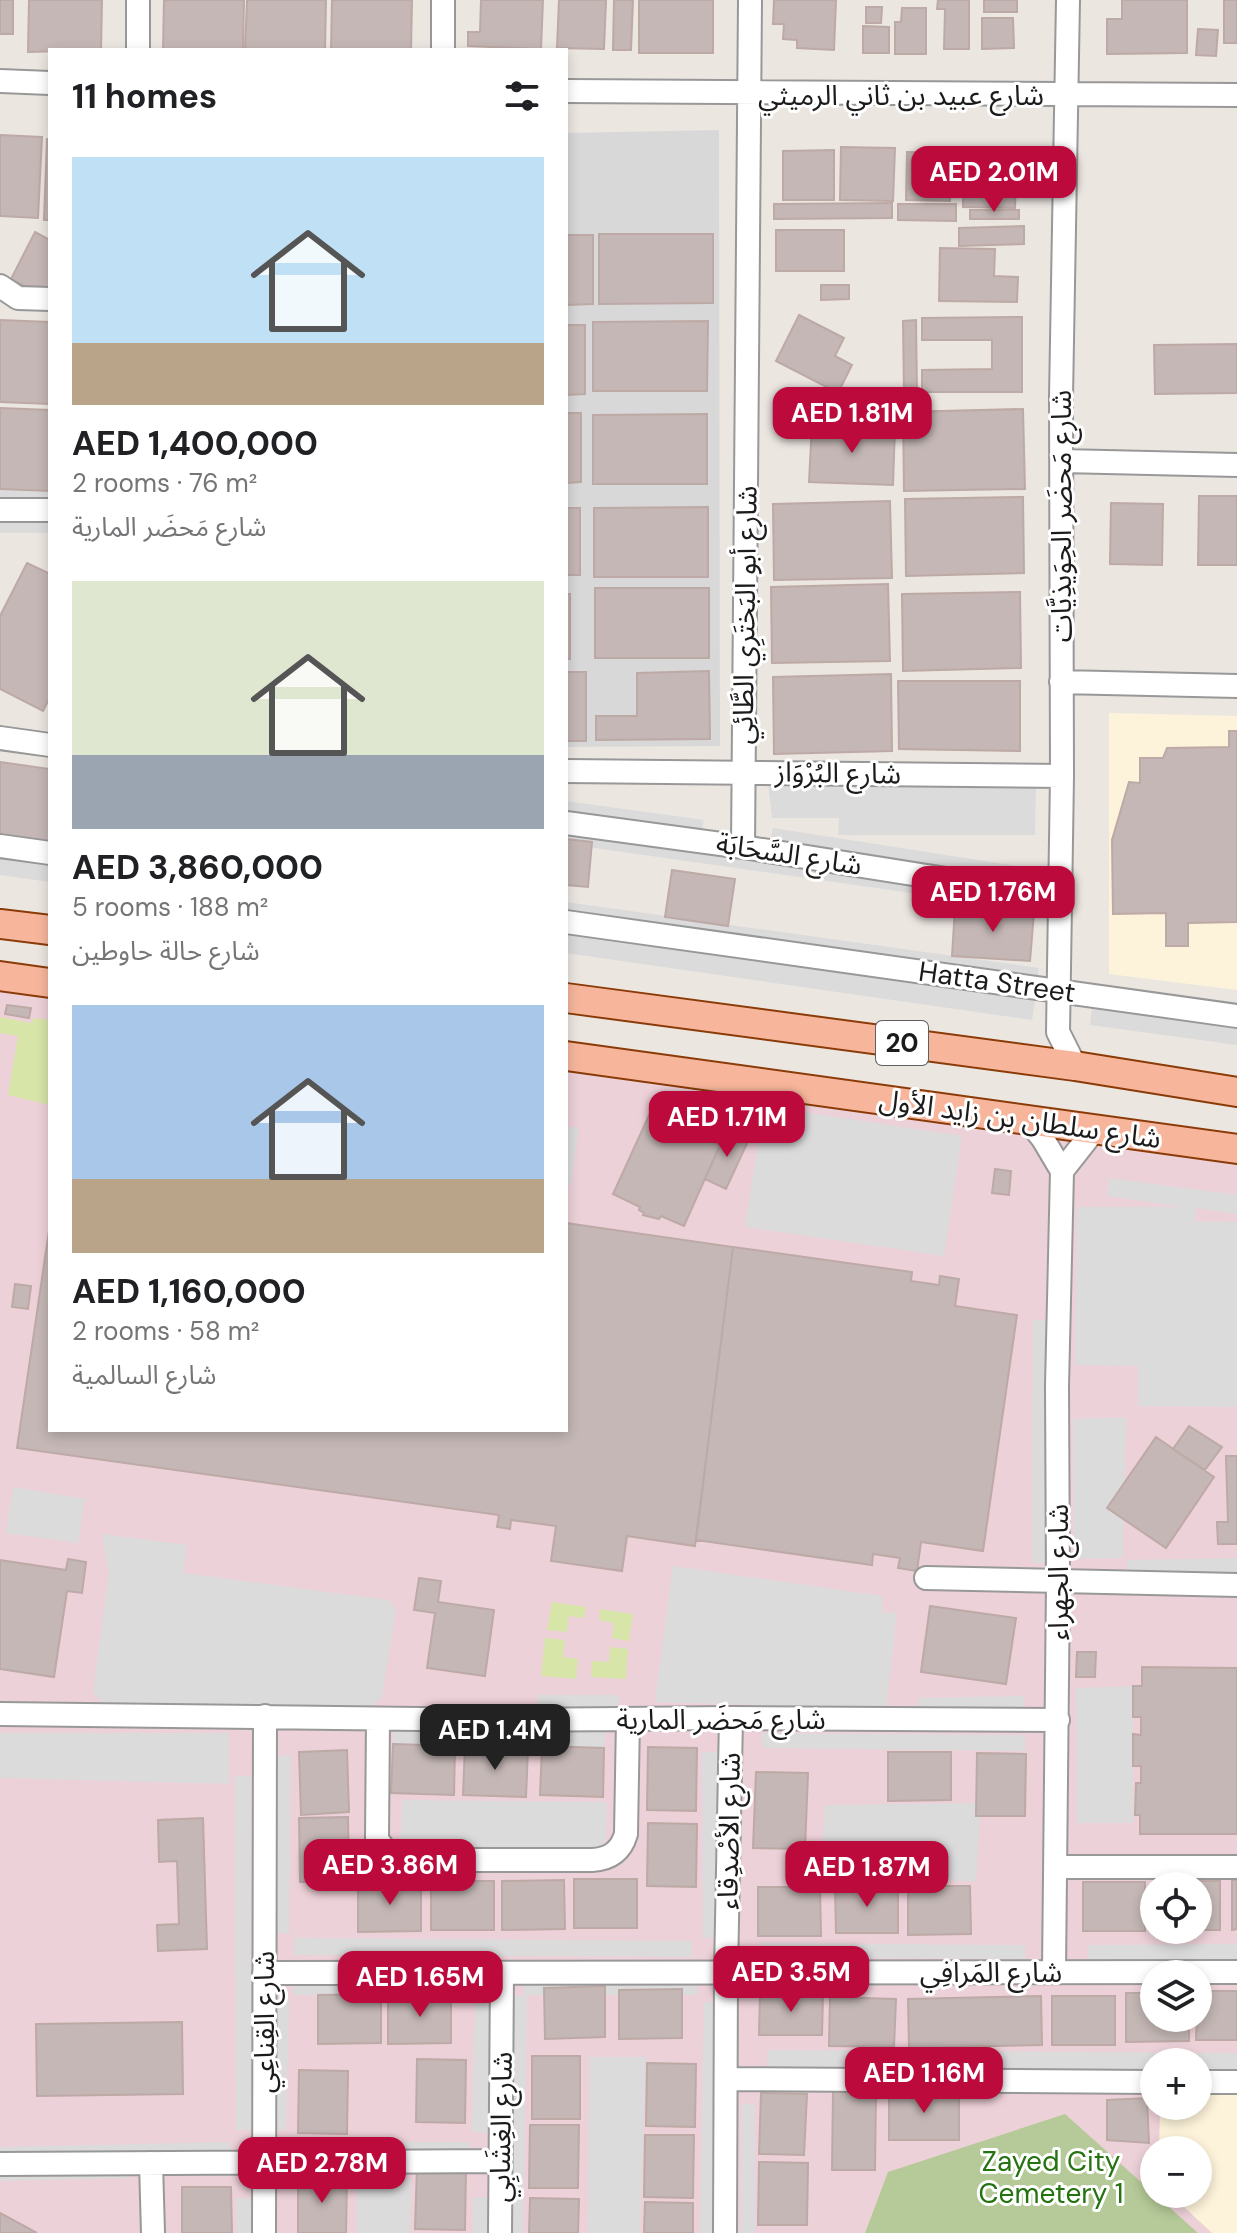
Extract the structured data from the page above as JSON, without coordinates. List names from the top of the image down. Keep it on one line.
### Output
{"streets":{"main road":["20","شارع سلطان بن زايد الأول"],"street":["شارع عبيد بن ثاني الرميثي","شارع مَحضَر الحِوَيذِيَّات","شارع أبو البَختَرِي الطَّائِي","شارع البُرْوَاز","شارع السَّحَابَة","Hatta Street","شارع الجهراء","شارع مَحضَر المارية","شارع الأصْدِقاء","شارع المَرافِي","شارع القِناعِي","شارع الغِشَابِي"]},"crossings":[["شارع عبيد بن ثاني الرميثي","شارع مَحضَر الحِوَيذِيَّات"],["شارع عبيد بن ثاني الرميثي","شارع أبو البَختَرِي الطَّائِي"],["شارع مَحضَر الحِوَيذِيَّات","شارع البُرْوَاز"],["شارع مَحضَر الحِوَيذِيَّات","شارع السَّحَابَة"],["شارع مَحضَر الحِوَيذِيَّات","Hatta Street"],["شارع مَحضَر الحِوَيذِيَّات","شارع سلطان بن زايد الأول"],["شارع أبو البَختَرِي الطَّائِي","شارع البُرْوَاز"],["شارع أبو البَختَرِي الطَّائِي","شارع السَّحَابَة"],["شارع الجهراء","شارع مَحضَر المارية"],["شارع الجهراء","شارع المَرافِي"],["شارع مَحضَر المارية","شارع الأصْدِقاء"],["شارع مَحضَر المارية","شارع القِناعِي"],["شارع الأصْدِقاء","شارع المَرافِي"],["شارع المَرافِي","شارع القِناعِي"],["شارع المَرافِي","شارع الغِشَابِي"]],"parks":["Zayed City Cemetery 1"],"page":{"heading":"11 homes","list":[{"name":"AED 1,400,000","note":"2 rooms · 76 m² · شارع مَحضَر المارية"},{"name":"AED 3,860,000","note":"5 rooms · 188 m² · شارع حالة حاوطين"},{"name":"AED 1,160,000","note":"2 rooms · 58 m² · شارع السالمية"}],"price":["AED 2.01M","AED 1.81M","AED 1.76M","AED 1.71M","AED 1.4M","AED 3.86M","AED 1.87M","AED 3.5M","AED 1.65M","AED 1.16M","AED 2.78M"],"map_buttons":["+","−"]}}
